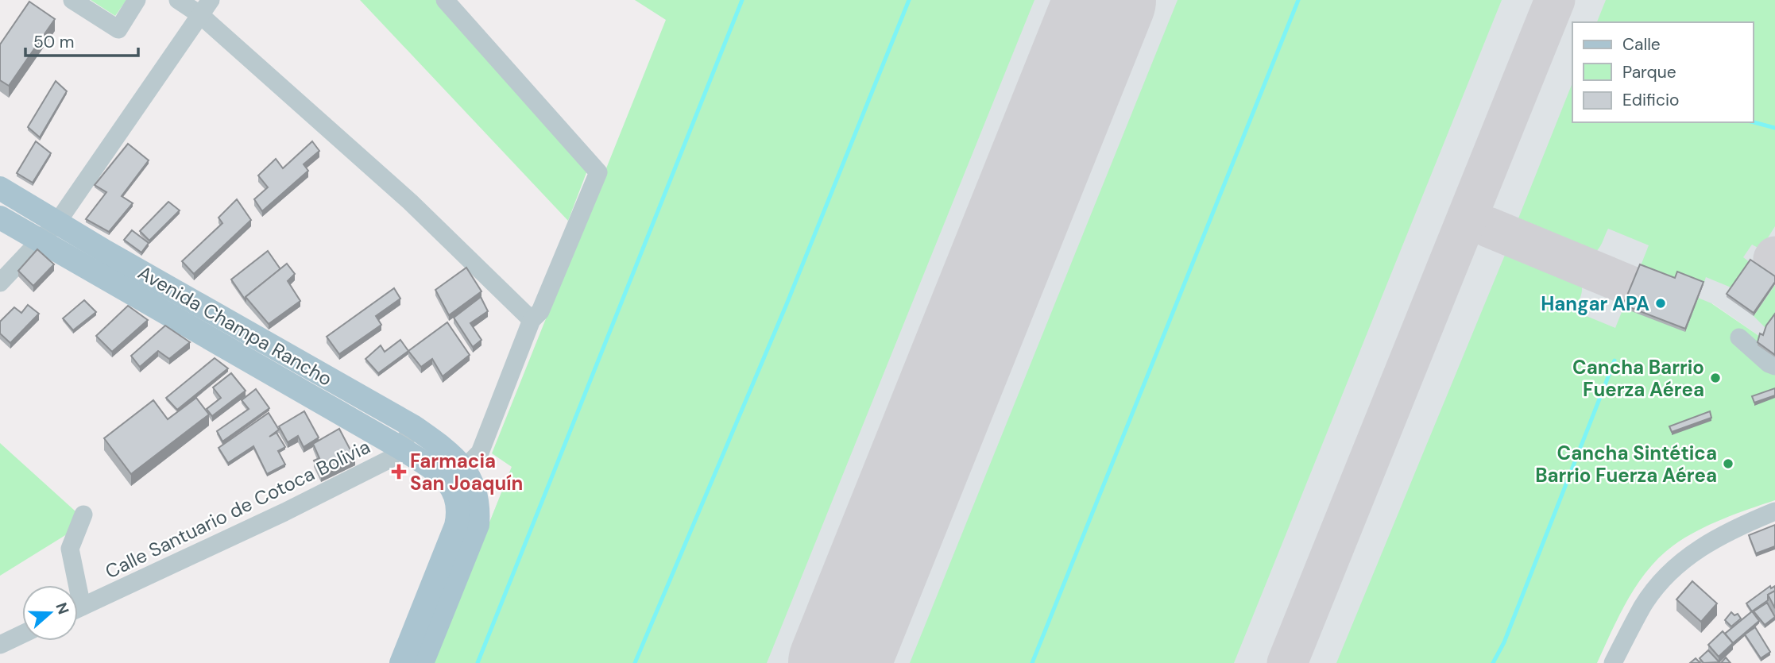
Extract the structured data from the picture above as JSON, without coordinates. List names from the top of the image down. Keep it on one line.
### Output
{"streets":{"main road":["Avenida Champa Rancho"],"street":["Calle Santuario de Cotoca Bolivia"]},"crossings":[["Avenida Champa Rancho","Calle Santuario de Cotoca Bolivia"]],"places":{"other":["Hangar APA","Cancha Barrio Fuerza Aérea","Cancha Sintética Barrio Fuerza Aérea"],"health":["Farmacia San Joaquín"]},"legend":["Calle","Parque","Edificio"],"scale_bar":"50 m","north":"right"}
